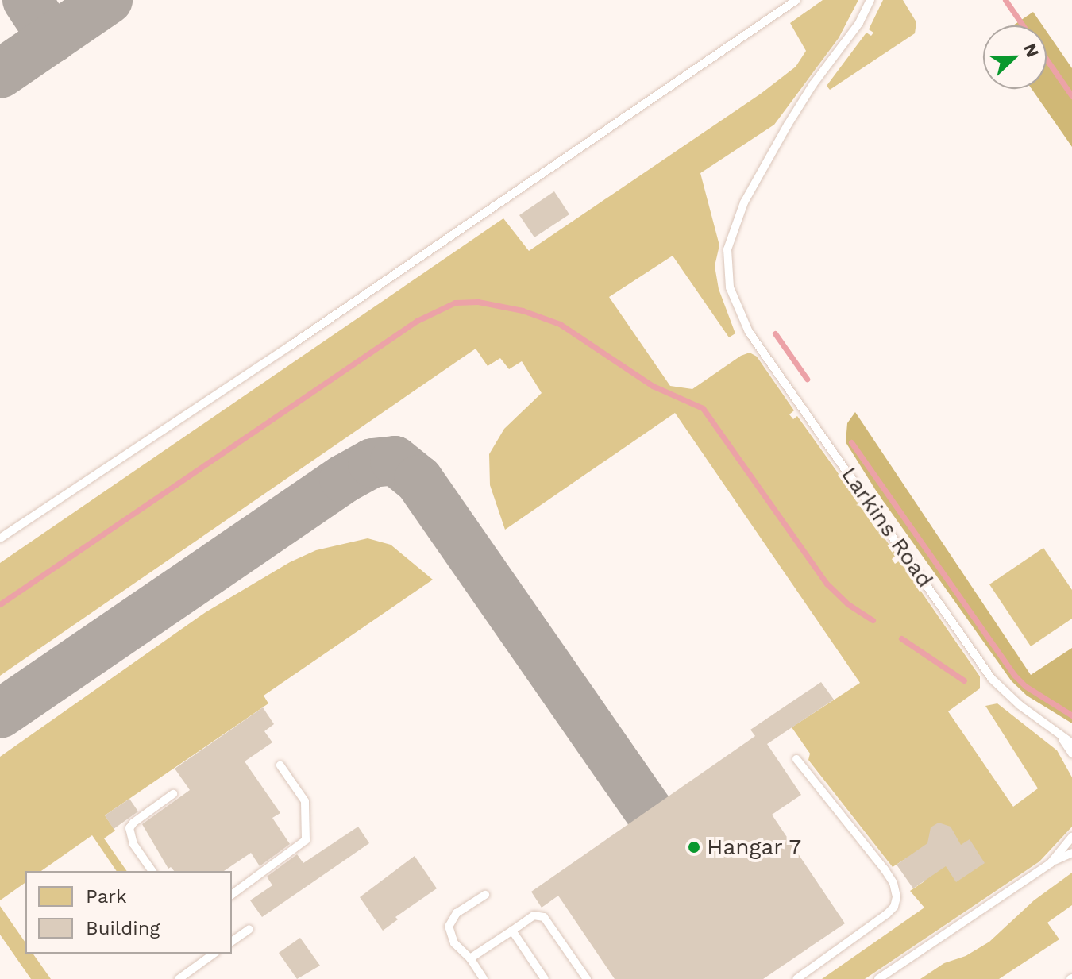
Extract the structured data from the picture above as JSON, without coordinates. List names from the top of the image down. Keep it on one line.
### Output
{"streets":{"lane":["Larkins Road"]},"places":["Hangar 7"],"legend":["Park","Building"],"north":"right"}
